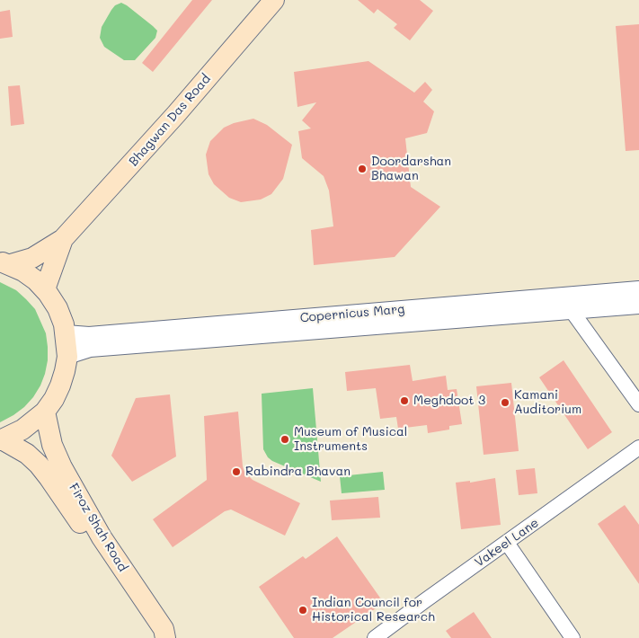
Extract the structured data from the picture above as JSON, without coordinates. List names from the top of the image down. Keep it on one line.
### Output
{"streets":{"main road":["Bhagwan Das Road","Firoz Shah Road"],"street":["Copernicus Marg","Vakeel Lane"]},"places":["Doordarshan Bhawan","Meghdoot 3","Kamani Auditorium","Museum of Musical Instruments","Rabindra Bhavan","Indian Council for Historical Research"]}
